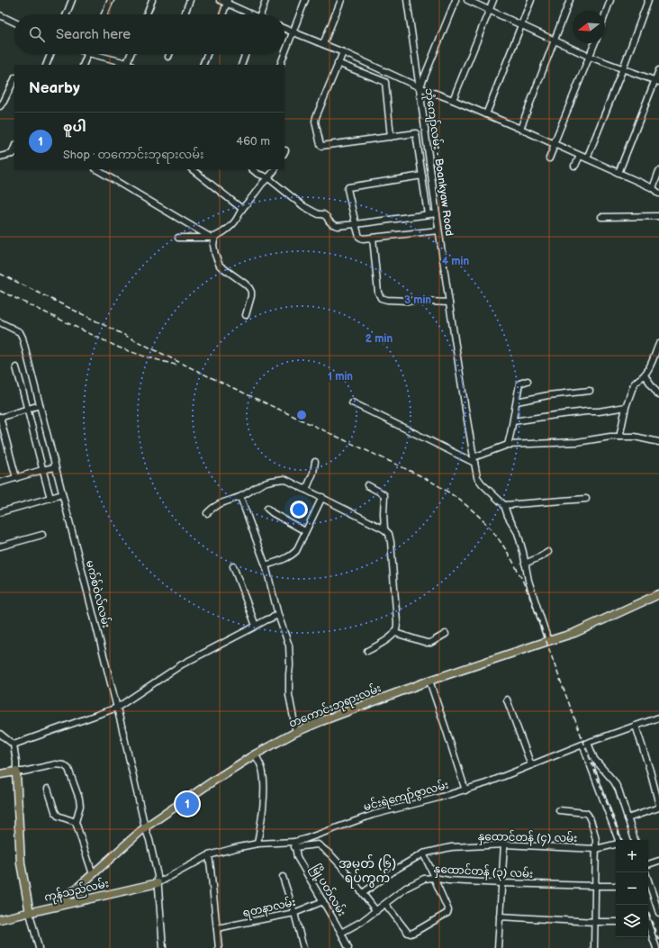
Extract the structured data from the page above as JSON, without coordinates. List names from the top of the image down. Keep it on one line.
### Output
{"streets":{"main road":["တကောင်းဘုရားလမ်း","ကုန်သည်လမ်း"],"street":["ဘုံကျော်လမ်း - Boankyaw Road","မက်စ်ဝဲလ်လမ်း","မင်းရဲကျော်ဇွာလမ်း","နှထောင်တန် (၄) လမ်း","နှထောင်တန် (၃) လမ်း","မြို့ပတ်လမ်း","ရတနာလမ်း"]},"crossings":[["မက်စ်ဝဲလ်လမ်း","တကောင်းဘုရားလမ်း"],["မက်စ်ဝဲလ်လမ်း","မင်းရဲကျော်ဇွာလမ်း"],["မက်စ်ဝဲလ်လမ်း","ကုန်သည်လမ်း"],["တကောင်းဘုရားလမ်း","ကုန်သည်လမ်း"],["မင်းရဲကျော်ဇွာလမ်း","ကုန်သည်လမ်း"],["မင်းရဲကျော်ဇွာလမ်း","မြို့ပတ်လမ်း"],["နှထောင်တန် (၃) လမ်း","မြို့ပတ်လမ်း"],["မြို့ပတ်လမ်း","ရတနာလမ်း"]],"districts":["အမှတ် (၆) ရပ်ကွက်"],"north":"left","page":{"search":"Search here","heading":"Nearby","list":[{"mark":"1","name":"စူပါ","note":"Shop · တကောင်းဘုရားလမ်း","value":"460 m"}],"pins":"1","map_buttons":["+","−"]},"rings":["4 min","3 min","2 min","1 min"]}
